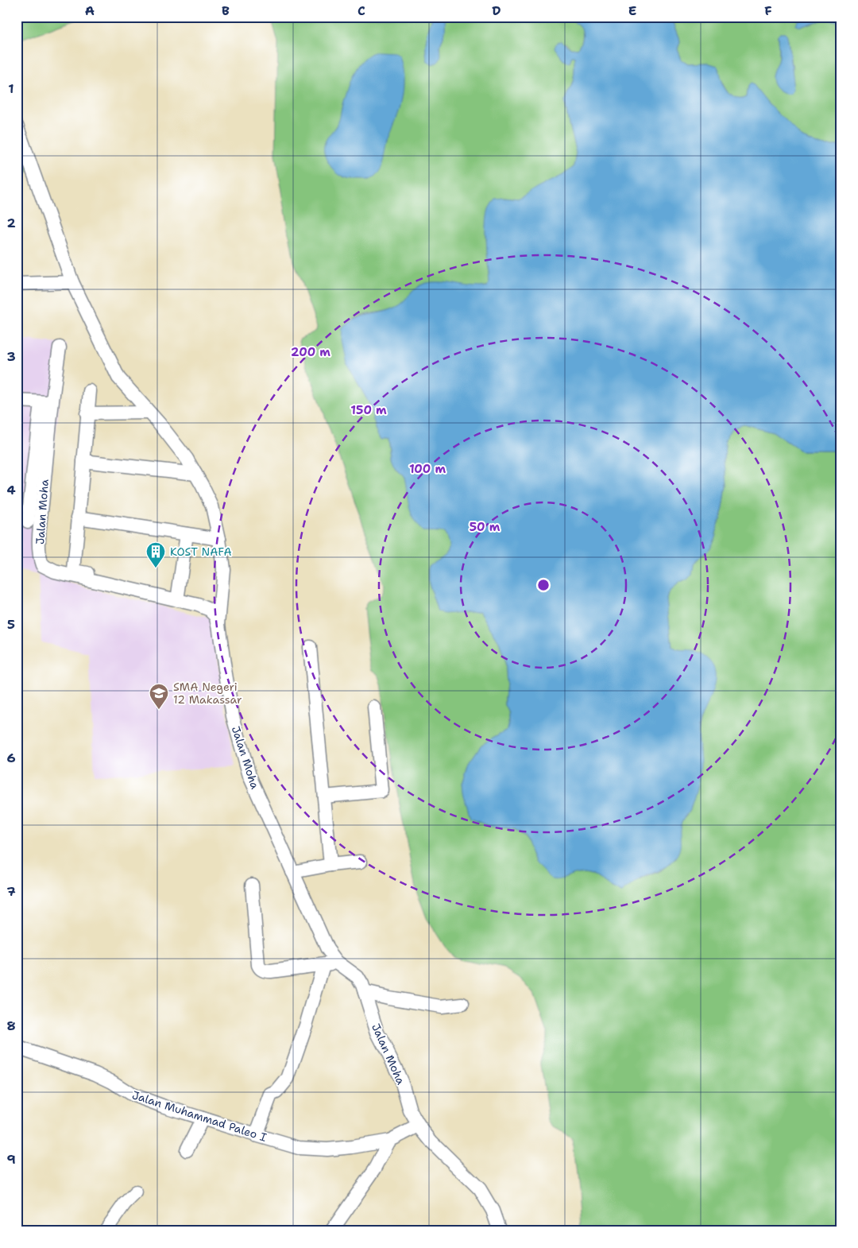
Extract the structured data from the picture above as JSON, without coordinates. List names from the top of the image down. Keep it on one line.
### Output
{"streets":{"street":["Jalan Moha","Jalan Muhammad Paleo I"]},"crossings":[["Jalan Moha","Jalan Muhammad Paleo I"]],"places":{"building":["KOST NAFA"],"school or university":["SMA Negeri 12 Makassar"]},"grid":{"columns":["A","B","C","D","E","F"],"rows":["1","2","3","4","5","6","7","8","9"]},"rings":["200 m","150 m","100 m","50 m"]}
